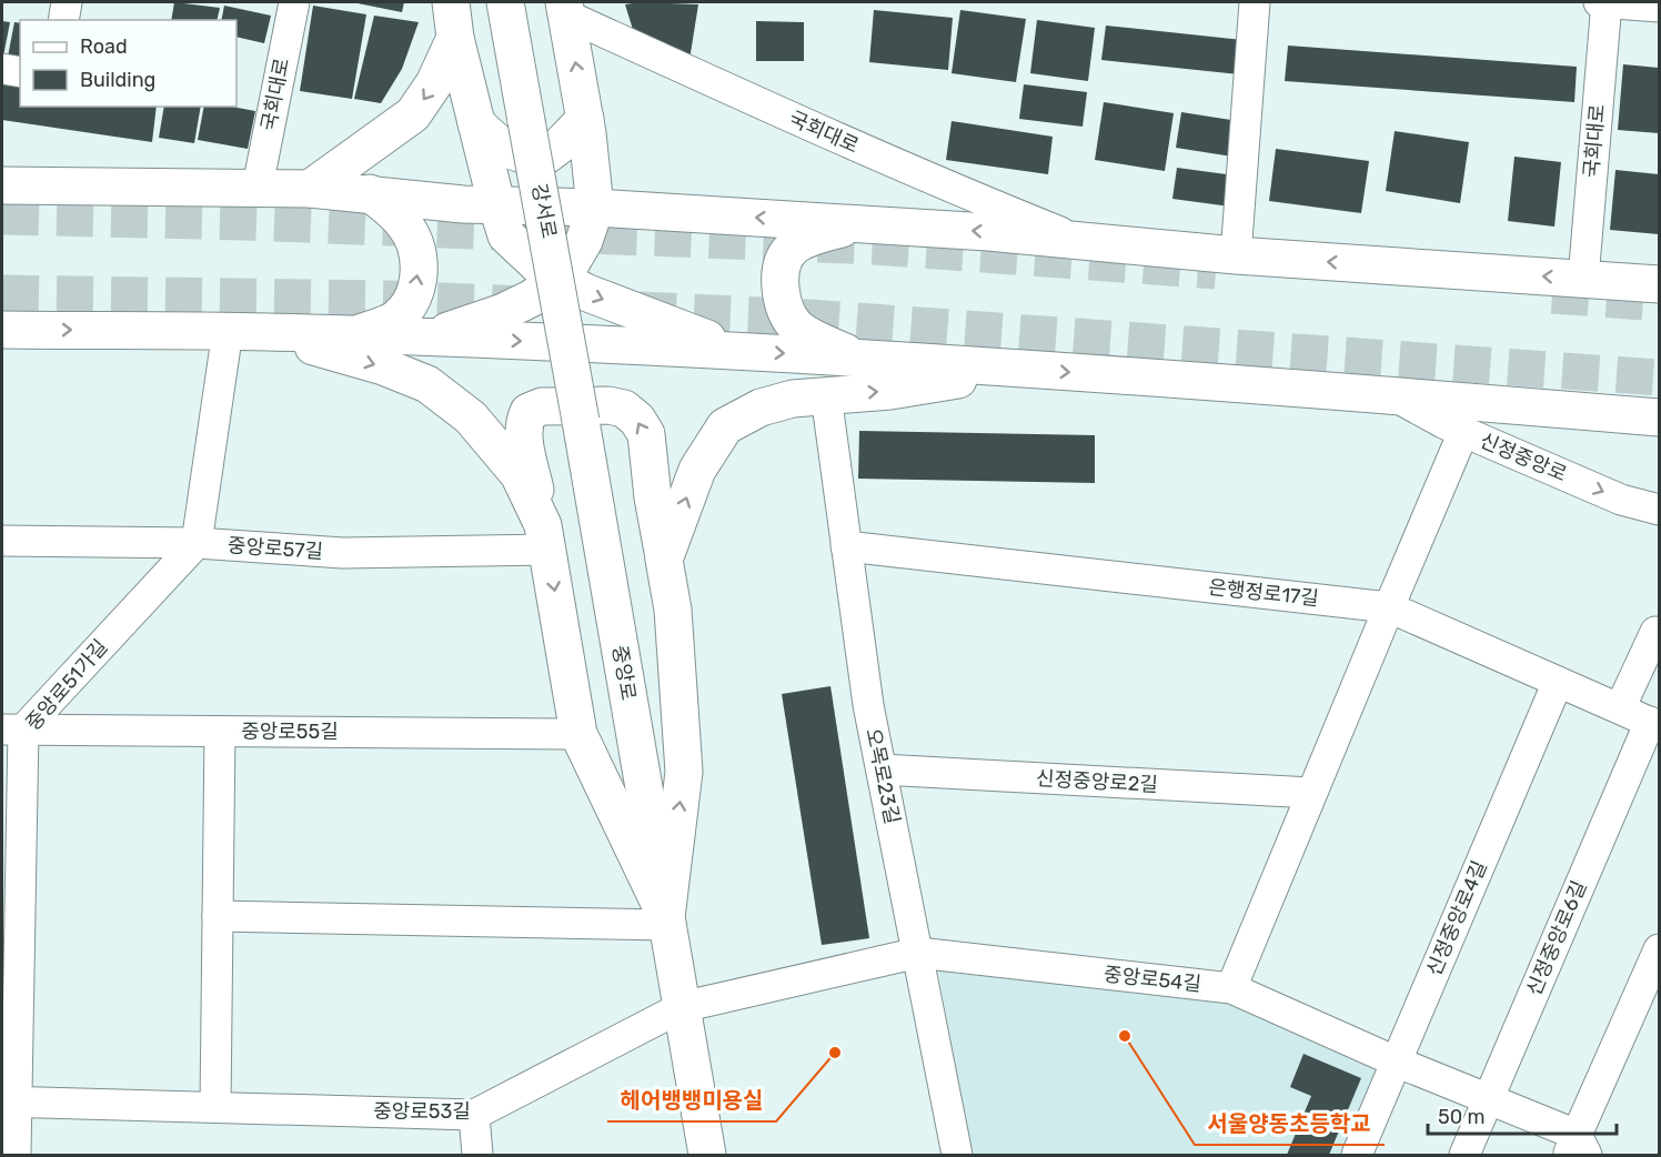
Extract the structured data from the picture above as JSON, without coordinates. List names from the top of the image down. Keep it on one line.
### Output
{"streets":{"main road":["강서로","중앙로"],"street":["국회대로","신정중앙로","중앙로57길","은행정로17길","중앙로51가길","중앙로55길","오목로23길","신정중앙로2길","신정중앙로4길","신정중앙로6길","중앙로54길","중앙로53길"]},"crossings":[["강서로","중앙로"],["중앙로57길","중앙로51가길"],["은행정로17길","오목로23길"],["은행정로17길","신정중앙로4길"],["은행정로17길","신정중앙로6길"],["중앙로","중앙로54길"],["중앙로","중앙로53길"],["중앙로51가길","중앙로55길"],["중앙로51가길","중앙로53길"],["오목로23길","신정중앙로2길"],["오목로23길","중앙로54길"],["신정중앙로4길","중앙로54길"],["신정중앙로6길","중앙로54길"],["중앙로54길","중앙로53길"]],"one_way":["신정중앙로"],"places":["서울양동초등학교","헤어뱅뱅미용실"],"legend":["Road","Building"],"scale_bar":"50 m"}
